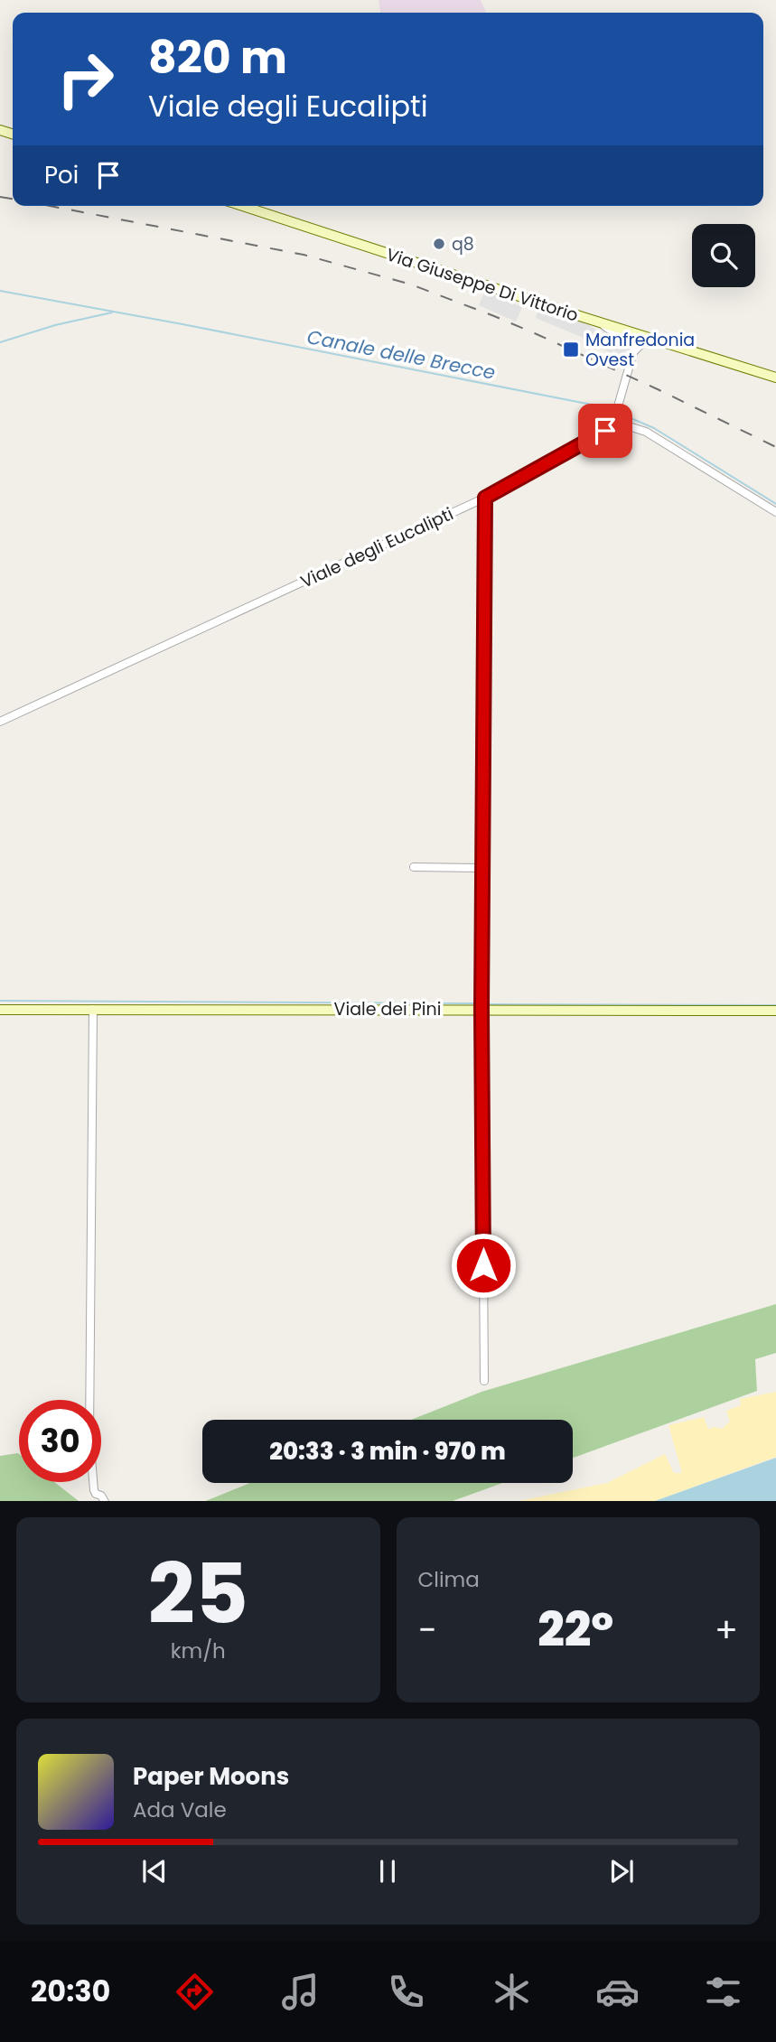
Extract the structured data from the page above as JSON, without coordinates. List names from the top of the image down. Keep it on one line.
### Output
{"streets":{"street":["Via Giuseppe Di Vittorio","Viale degli Eucalipti","Viale dei Pini"]},"water":["Canale delle Brecce"],"places":{"other":["q8"],"transit":["Manfredonia Ovest"]},"page":{"turn":["820 m","Viale degli Eucalipti"],"then":"Poi","limit":"30","trip":"20:33 · 3 min · 970 m","tile":[["25","km/h"],"Clima"],"heat":["−","22°","+"],"song":["Paper Moons","Ada Vale"],"tabs":"20:30"}}
